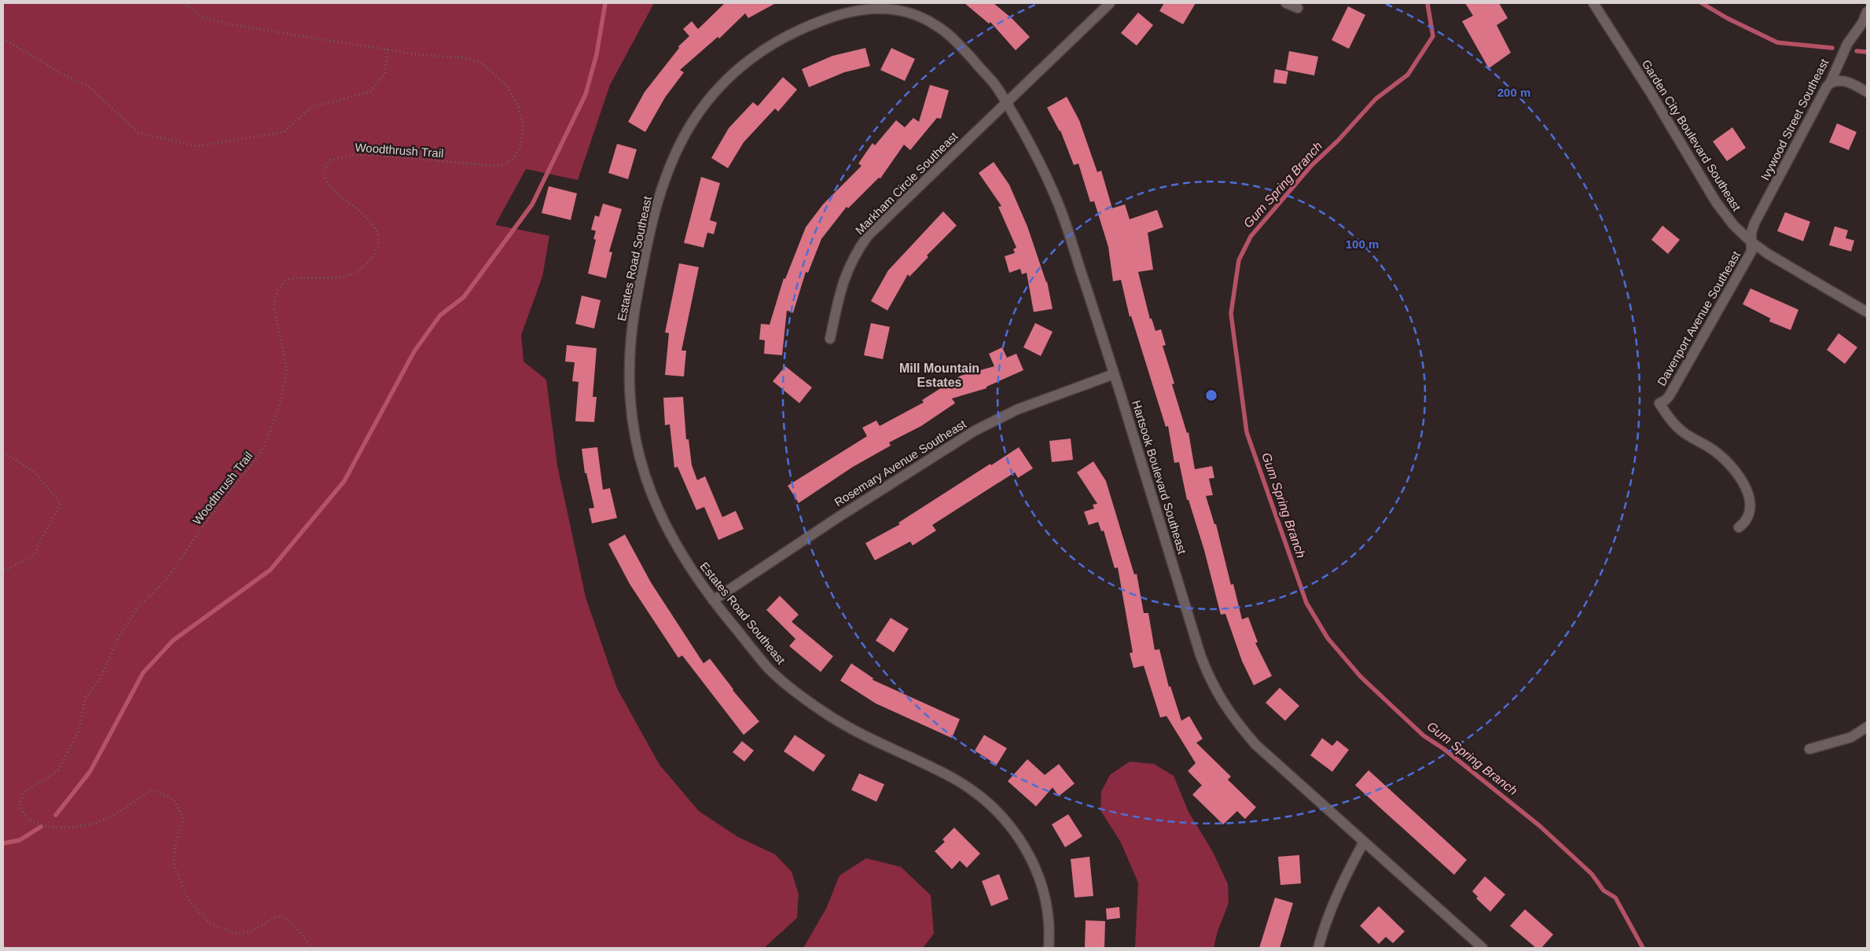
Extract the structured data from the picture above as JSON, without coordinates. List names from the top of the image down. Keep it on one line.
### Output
{"streets":{"street":["Ivywood Street Southeast","Garden City Boulevard Southeast","Markham Circle Southeast","Estates Road Southeast","Davenport Avenue Southeast","Rosemary Avenue Southeast","Hartsook Boulevard Southeast"],"path":["Woodthrush Trail"]},"crossings":[["Ivywood Street Southeast","Garden City Boulevard Southeast"],["Ivywood Street Southeast","Davenport Avenue Southeast"],["Garden City Boulevard Southeast","Davenport Avenue Southeast"],["Markham Circle Southeast","Estates Road Southeast"],["Markham Circle Southeast","Hartsook Boulevard Southeast"],["Estates Road Southeast","Rosemary Avenue Southeast"],["Estates Road Southeast","Hartsook Boulevard Southeast"],["Rosemary Avenue Southeast","Hartsook Boulevard Southeast"]],"districts":["Mill Mountain Estates"],"water":["Gum Spring Branch"],"rings":["200 m","100 m"]}
